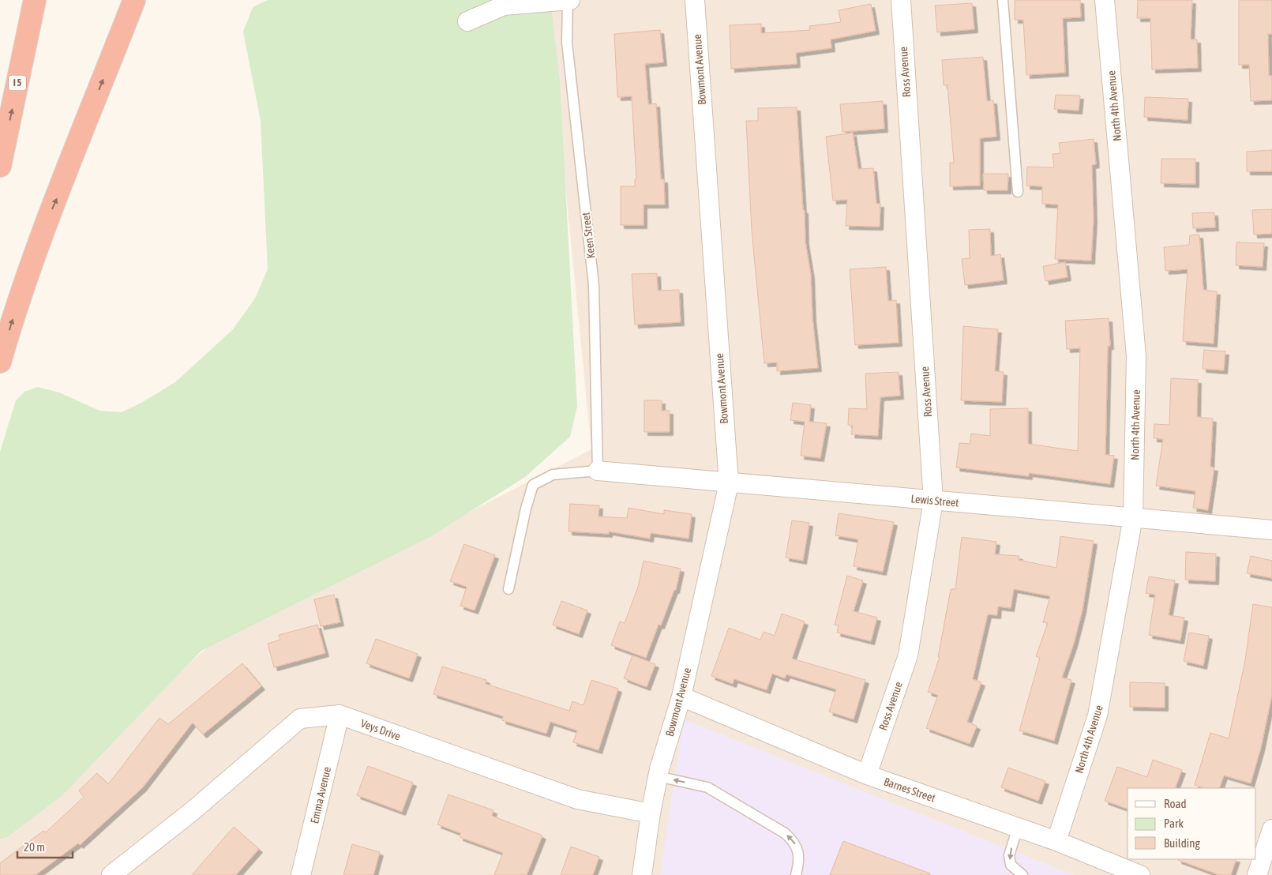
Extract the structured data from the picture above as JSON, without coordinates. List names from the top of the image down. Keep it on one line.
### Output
{"streets":{"highway":["I 5"],"street":["Bowmont Avenue","Ross Avenue","North 4th Avenue","Lewis Street","Veys Drive","Barnes Street","Emma Avenue"],"lane":["Keen Street"]},"crossings":[["Bowmont Avenue","Lewis Street"],["Bowmont Avenue","Barnes Street"],["Ross Avenue","Lewis Street"],["Ross Avenue","Barnes Street"],["North 4th Avenue","Lewis Street"],["North 4th Avenue","Barnes Street"],["Keen Street","Lewis Street"],["Veys Drive","Emma Avenue"]],"legend":["Road","Park","Building"],"scale_bar":"20 m"}
